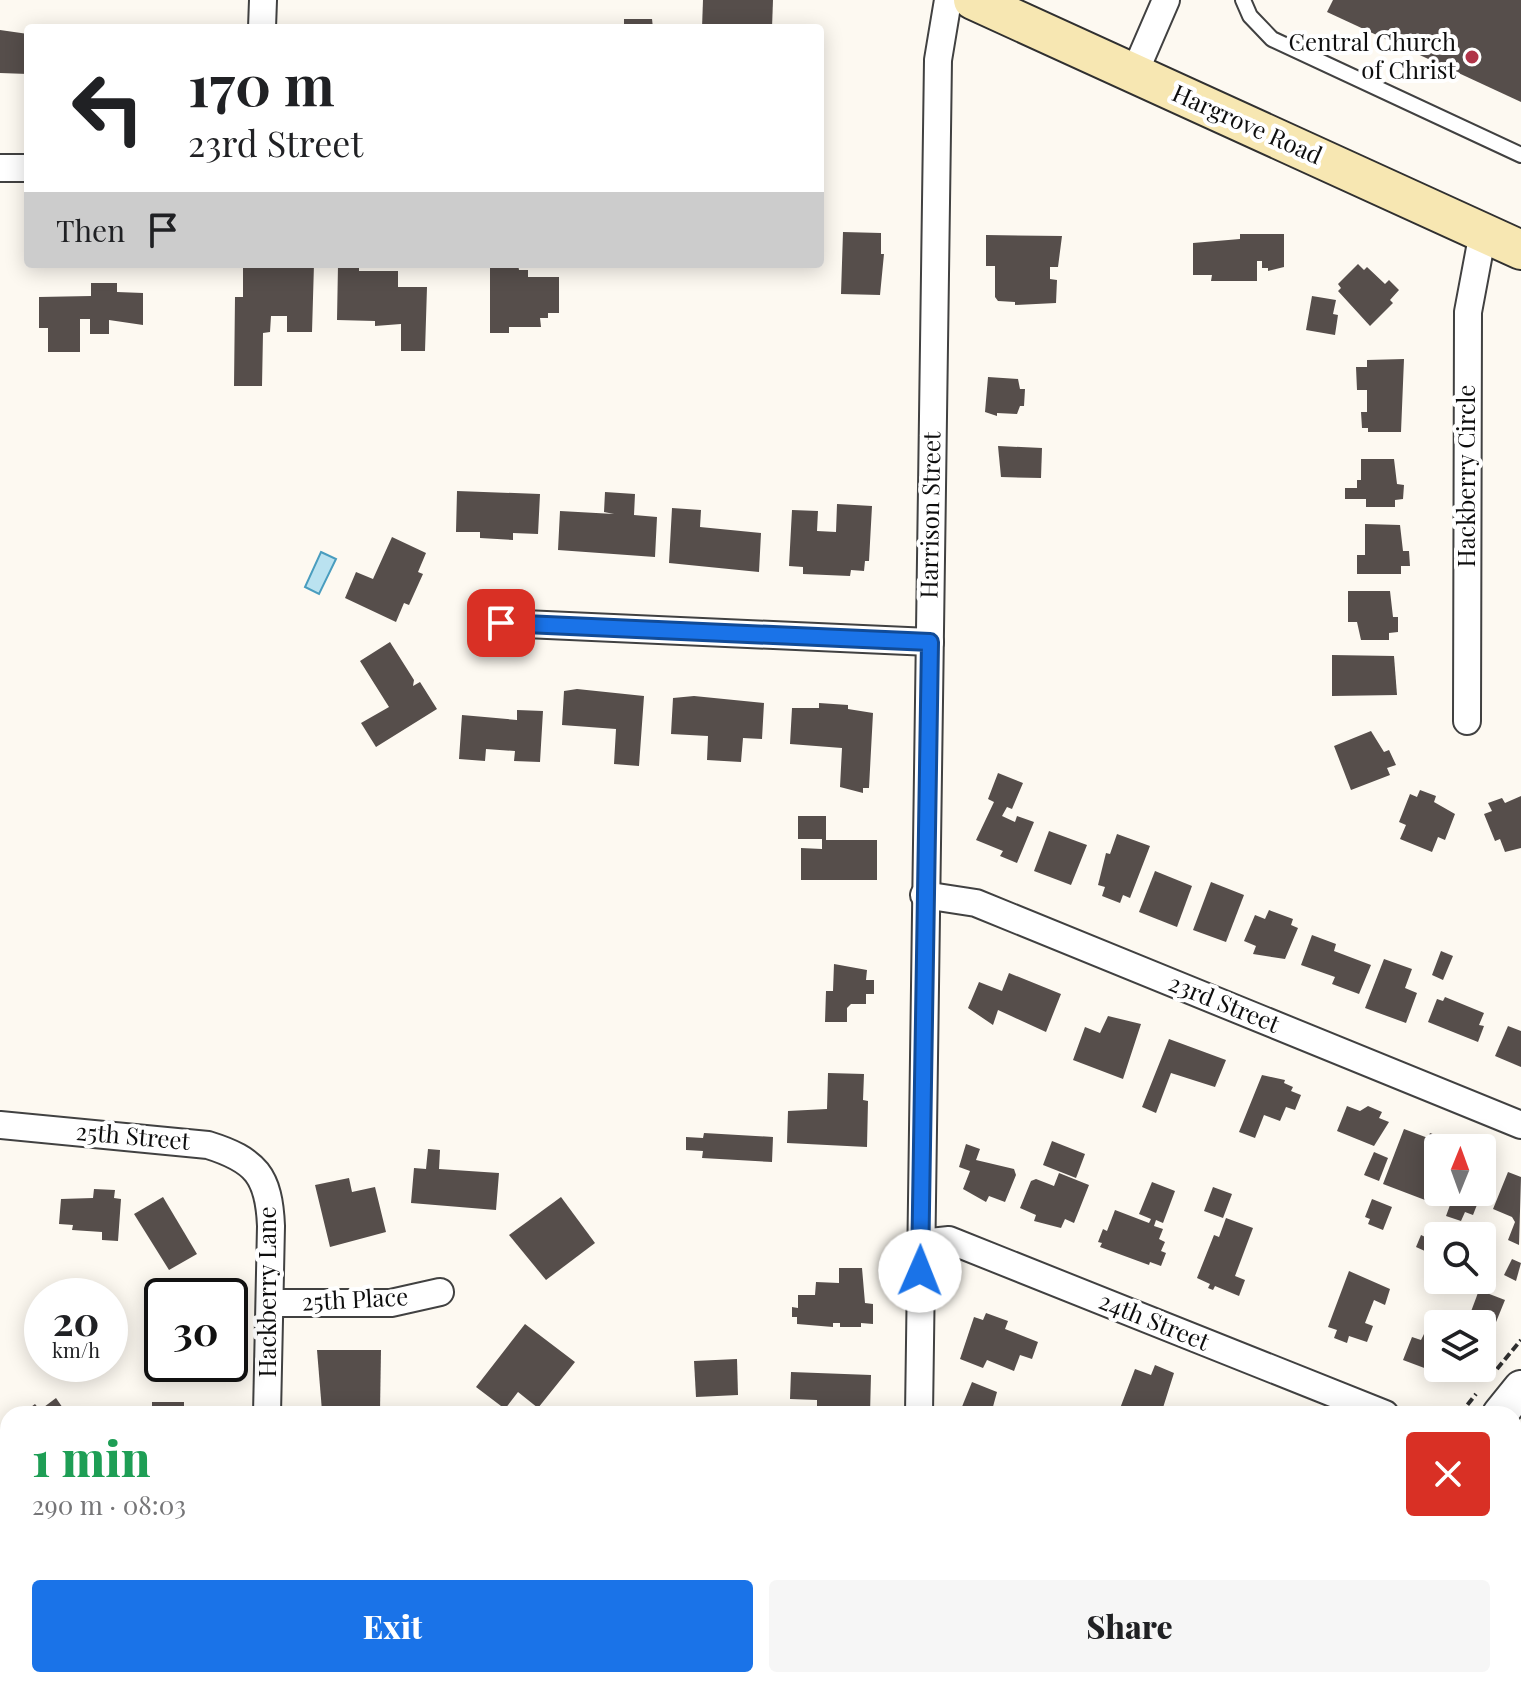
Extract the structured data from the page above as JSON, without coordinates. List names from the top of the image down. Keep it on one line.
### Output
{"streets":{"main road":["Hargrove Road"],"street":["Hackberry Circle","Harrison Street","23rd Street","25th Street","Hackberry Lane","25th Place","24th Street"]},"crossings":[["Hargrove Road","Hackberry Circle"],["Harrison Street","23rd Street"],["Harrison Street","24th Street"],["25th Street","Hackberry Lane"],["Hackberry Lane","25th Place"]],"places":["Central Church of Christ"],"north":"top","page":{"turn":["170 m","23rd Street"],"then":"Then","speed":"20 km/h","limit":"30","heading":["1 min","290 m · 08:03"],"buttons":["Exit","Share"]}}
